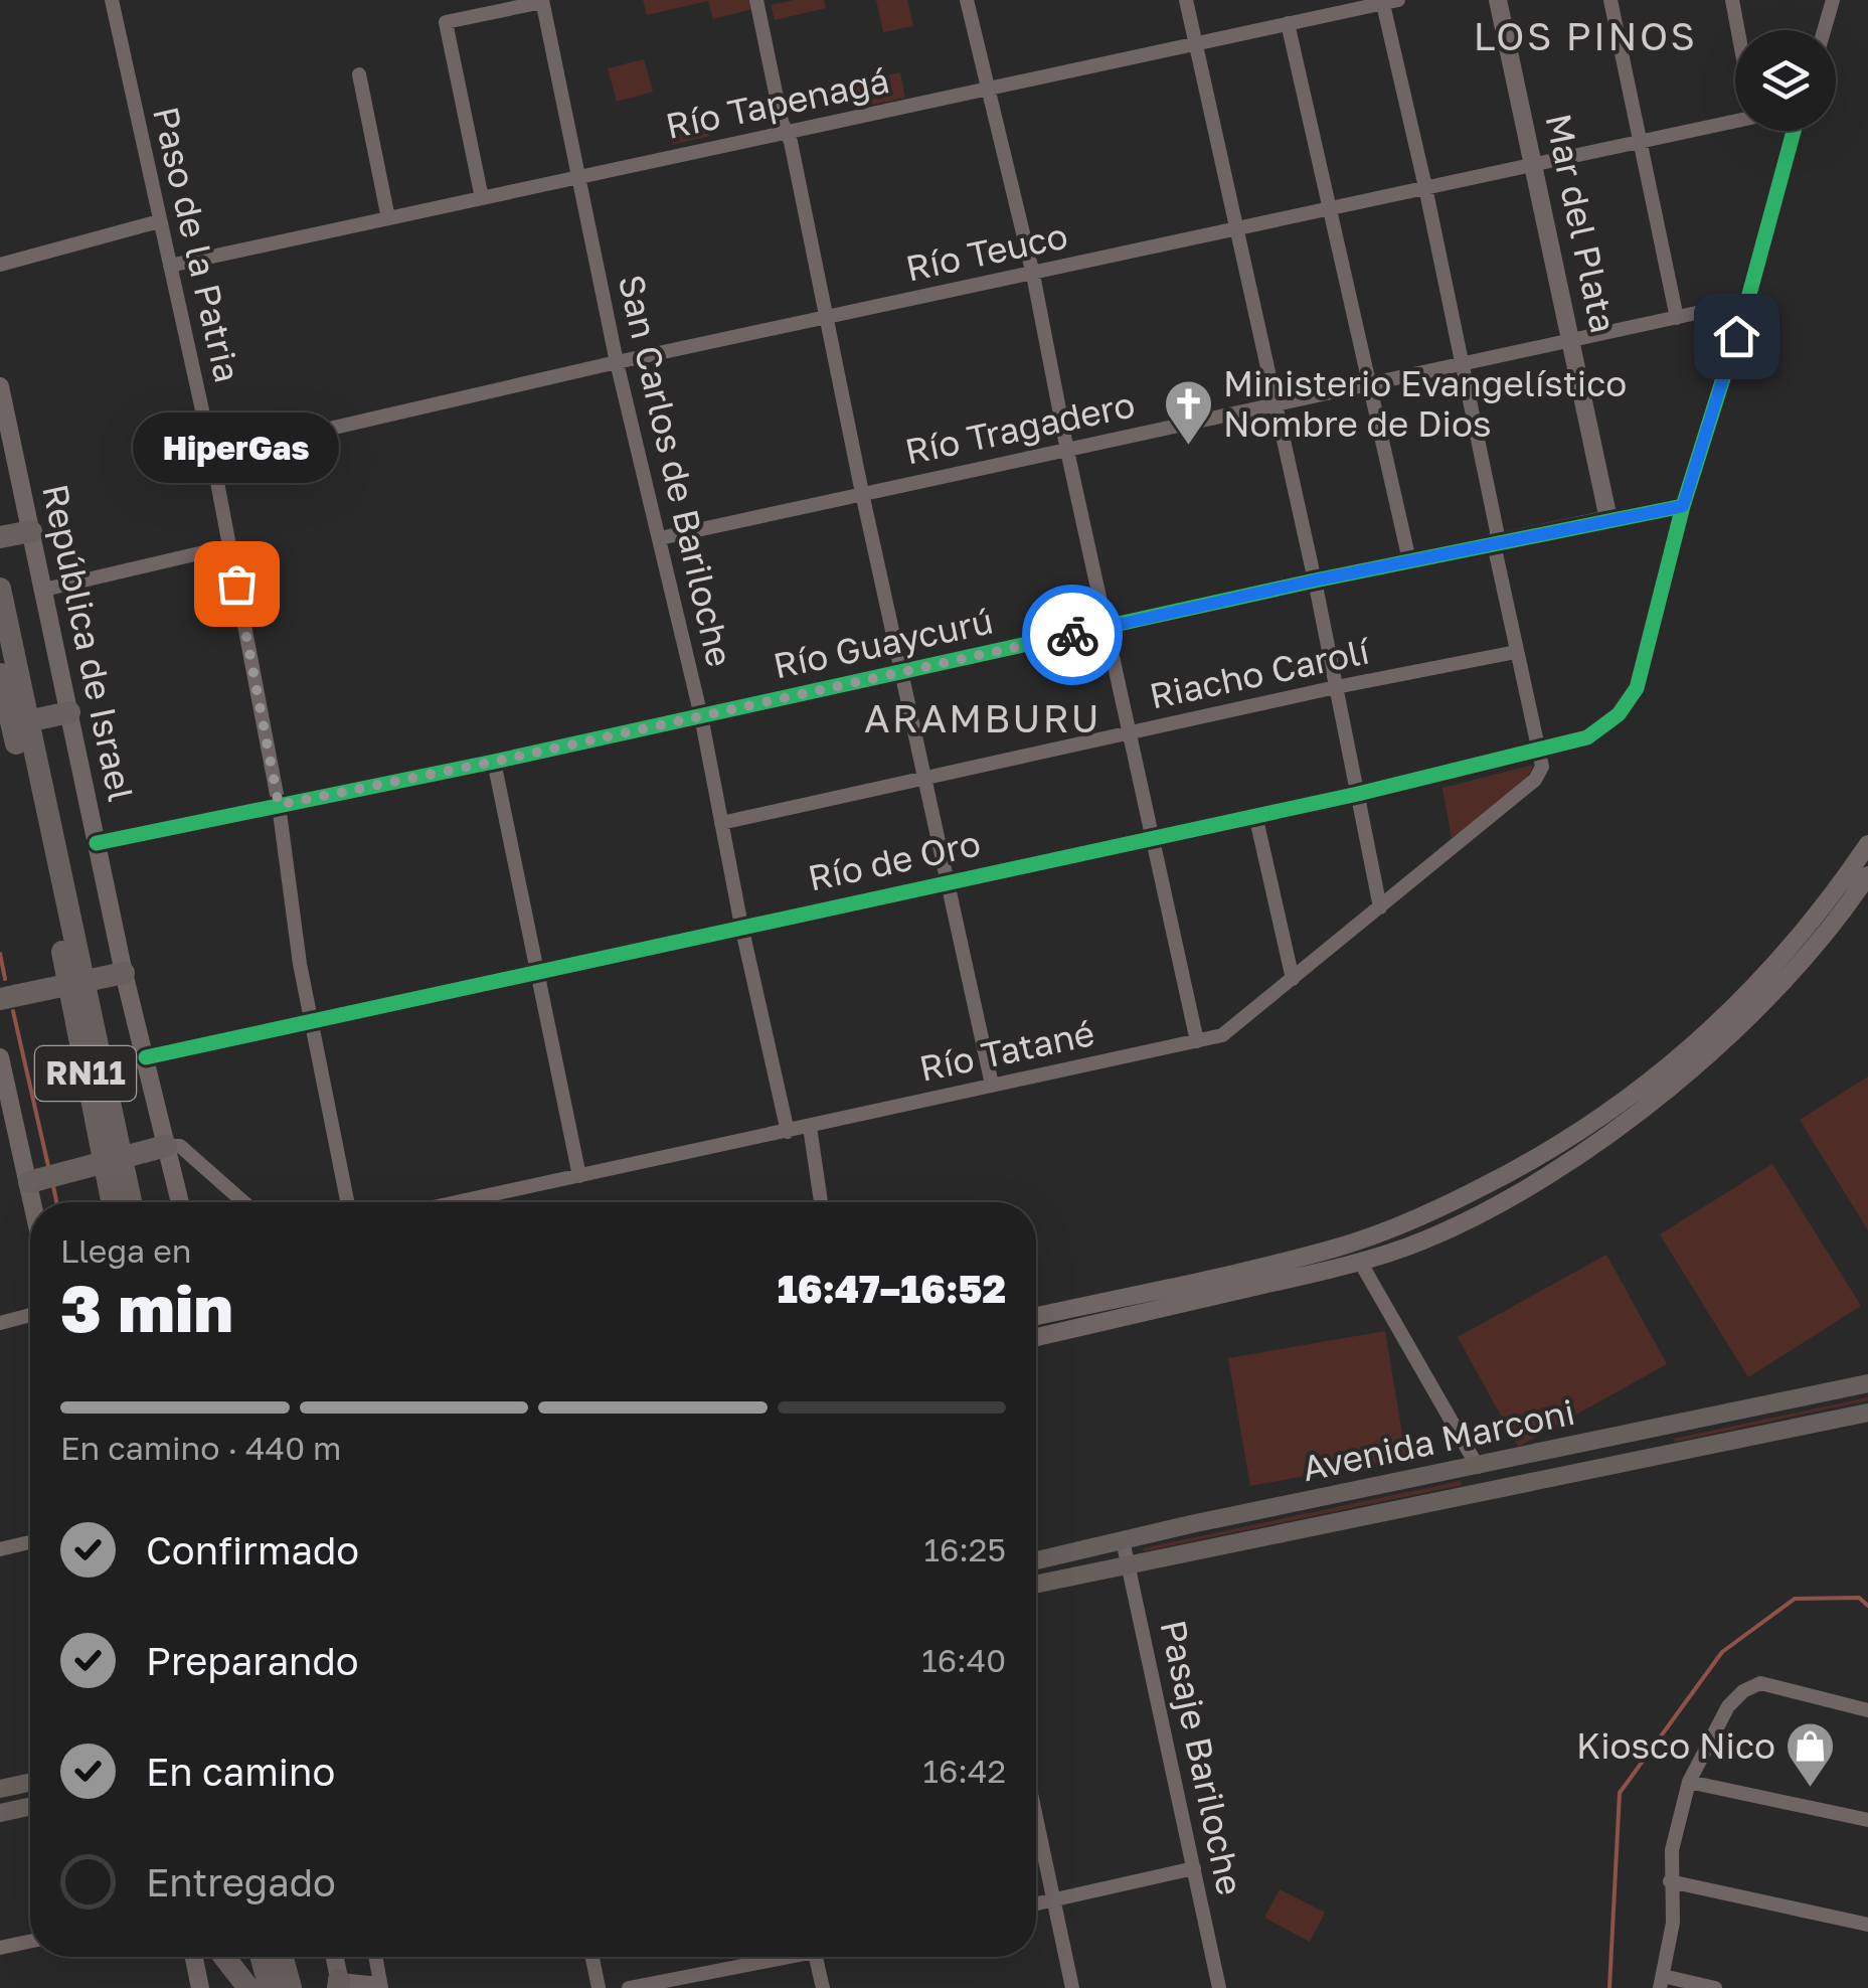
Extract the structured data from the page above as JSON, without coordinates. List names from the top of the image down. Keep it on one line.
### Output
{"streets":{"highway":["RN11"],"main road":["Avenida Marconi"],"street":["Río Tapenagá","Mar del Plata","Paso de la Patria","Río Teuco","Río Tragadero","San Carlos de Bariloche","República de Israel","Río Guaycurú","Riacho Carolí","Río de Oro","Río Tatané","Pasaje Bariloche"]},"crossings":[["Río Tapenagá","Paso de la Patria"],["Río Tapenagá","San Carlos de Bariloche"],["Mar del Plata","Río Teuco"],["Mar del Plata","Río Tragadero"],["Mar del Plata","Río Guaycurú"],["Paso de la Patria","Río Teuco"],["Paso de la Patria","Río Guaycurú"],["Paso de la Patria","Río de Oro"],["Río Teuco","San Carlos de Bariloche"],["Río Tragadero","San Carlos de Bariloche"],["San Carlos de Bariloche","Río Guaycurú"],["San Carlos de Bariloche","Riacho Carolí"],["San Carlos de Bariloche","Río de Oro"],["San Carlos de Bariloche","Río Tatané"],["República de Israel","Río Guaycurú"],["República de Israel","Río de Oro"],["Río Guaycurú","Río de Oro"],["Río de Oro","Río Tatané"],["Avenida Marconi","Pasaje Bariloche"]],"districts":["LOS PINOS","ARAMBURU"],"places":{"church":["Ministerio Evangelístico Nombre de Dios"],"other":["HiperGas"],"shop":["Kiosco Nico"]},"page":{"bubble":"HiperGas","heading":["3 min","Llega en","16:47–16:52"],"bar":"En camino · 440 m","list":[["Confirmado","16:25"],["Preparando","16:40"],["En camino","16:42"],"Entregado"]}}
